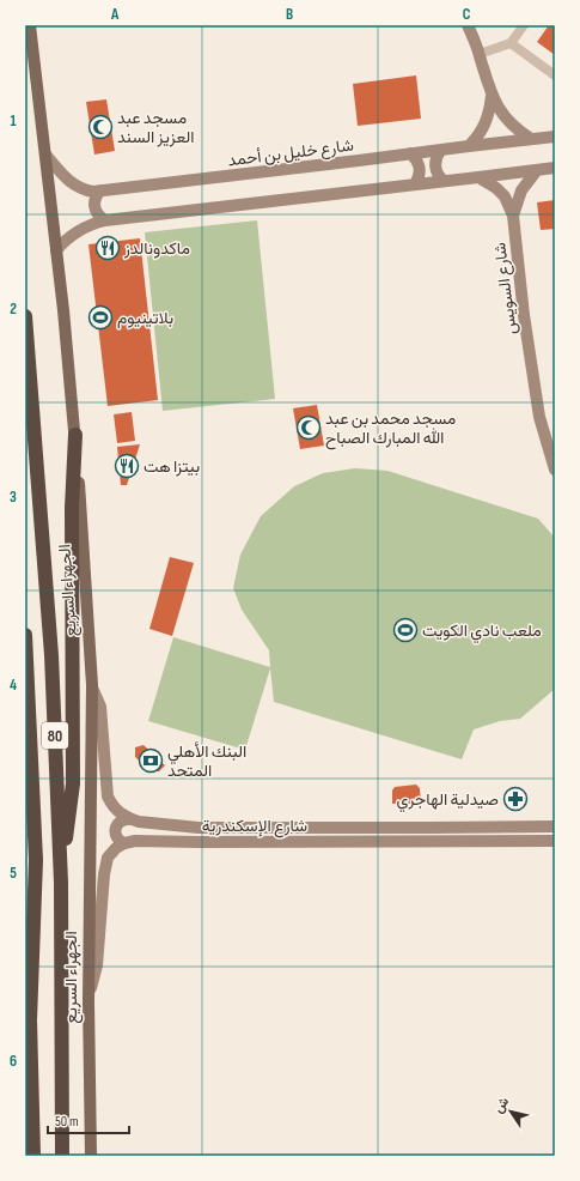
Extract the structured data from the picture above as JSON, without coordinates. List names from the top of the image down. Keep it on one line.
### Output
{"streets":{"highway":["الجهراء السريع","80"],"street":["شارع خليل بن أحمد","شارع السويس","شارع الإسكندرية"]},"crossings":[["شارع خليل بن أحمد","الجهراء السريع"]],"places":{"mosque":["مسجد عبد العزيز السند","مسجد محمد بن عبد الله المبارك الصباح"],"restaurant":["ماكدونالدز","بيتزا هت"],"sports":["بلاتينيوم","ملعب نادي الكويت"],"bank":["البنك الأهلي المتحد"],"pharmacy":["صيدلية الهاجري"]},"scale_bar":"50 m","north":"top left","grid":{"columns":["A","B","C"],"rows":["1","2","3","4","5","6"]}}
